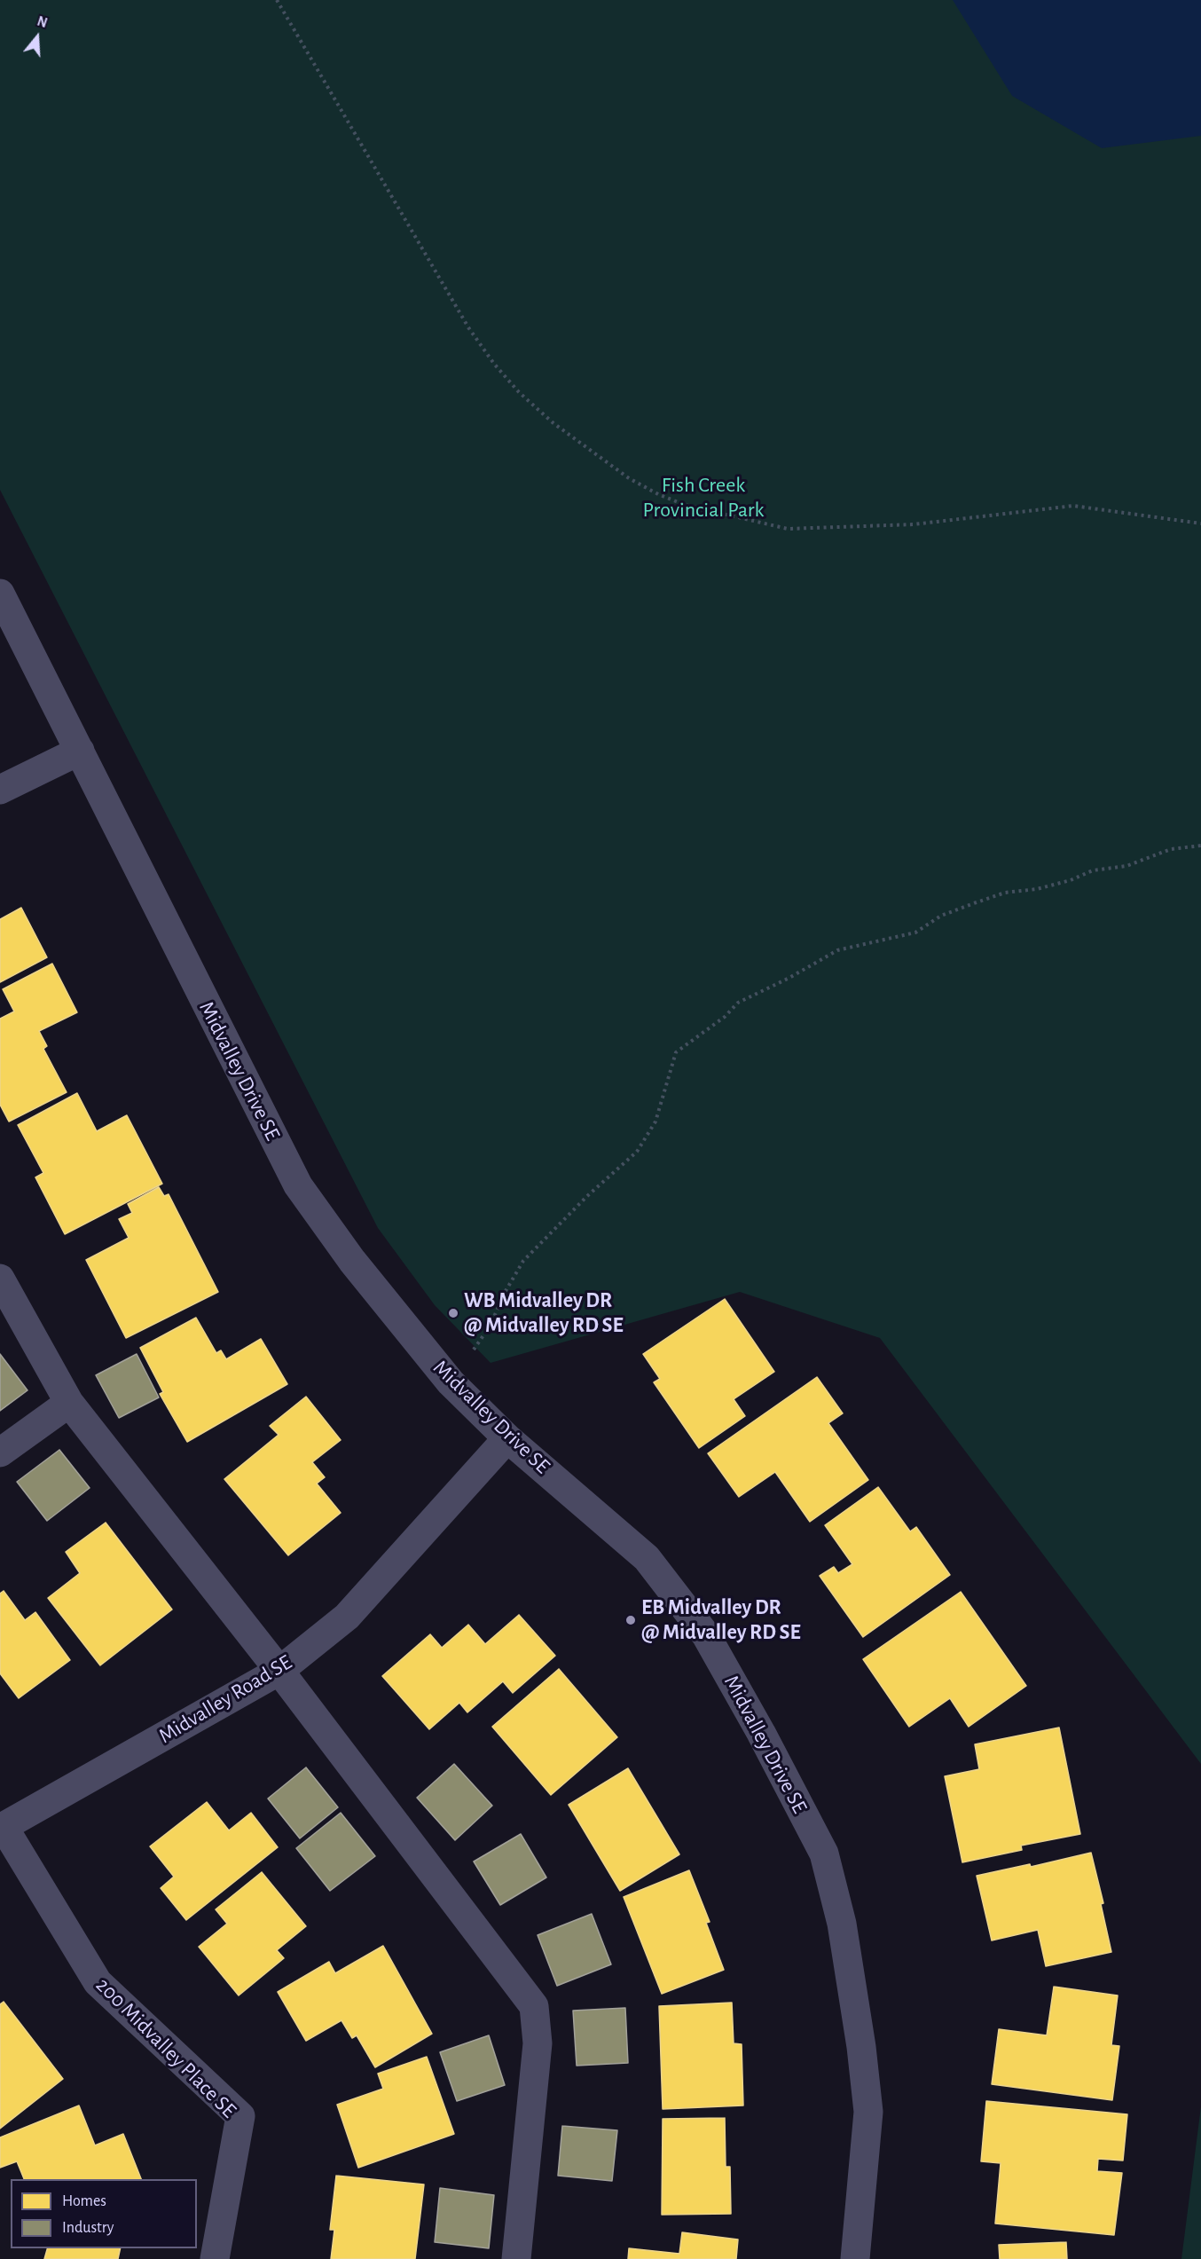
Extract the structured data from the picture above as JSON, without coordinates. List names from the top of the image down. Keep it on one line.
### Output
{"streets":{"street":["Midvalley Drive SE","Midvalley Road SE","200 Midvalley Place SE"]},"crossings":[["Midvalley Drive SE","Midvalley Road SE"],["Midvalley Road SE","200 Midvalley Place SE"]],"parks":["Fish Creek Provincial Park"],"places":["WB Midvalley DR @ Midvalley RD SE","EB Midvalley DR @ Midvalley RD SE"],"legend":["Homes","Industry"],"north":"top"}
